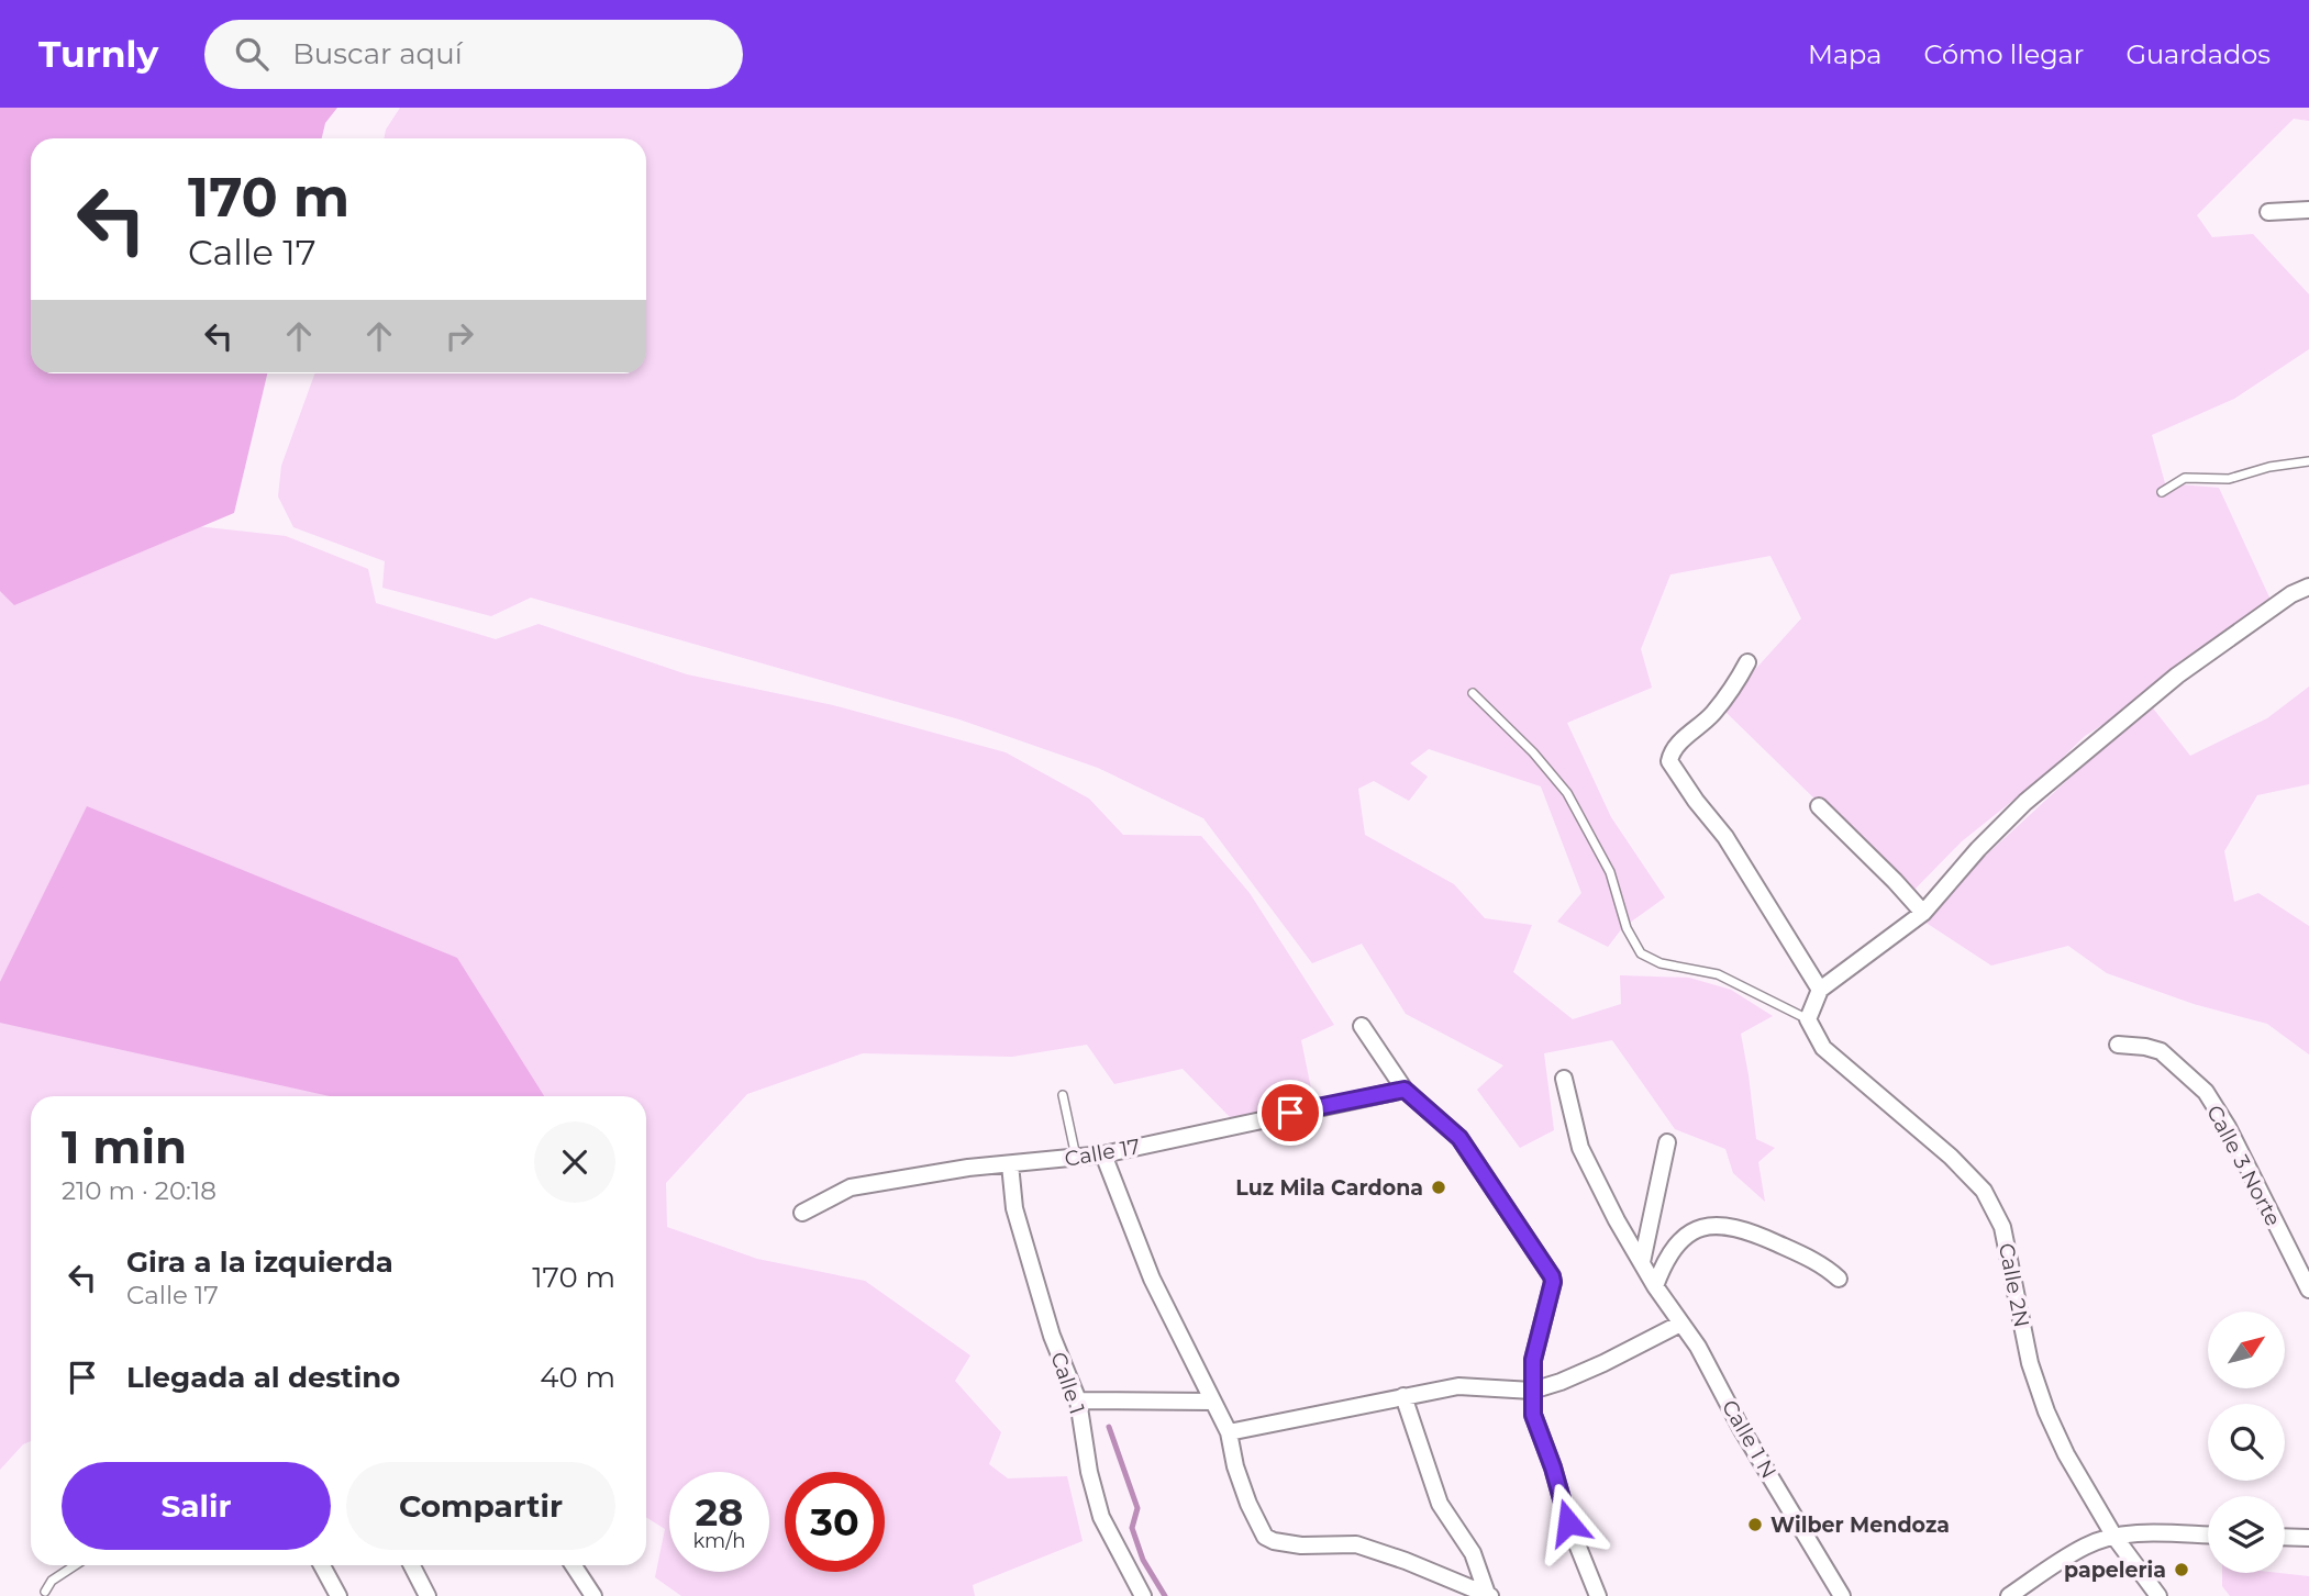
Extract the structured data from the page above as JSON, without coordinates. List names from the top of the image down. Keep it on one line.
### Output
{"streets":{"street":["Calle 17","Calle 3 Norte","Calle 2N","Calle 1","Calle 1 N"]},"crossings":[["Calle 17","Calle 1"]],"places":["Luz Mila Cardona","Wilber Mendoza","papeleria"],"north":"top right","page":{"header":"Turnly","search":"Buscar aquí","nav":["Mapa","Cómo llegar","Guardados"],"turn":["170 m","Calle 17"],"heading":["1 min","210 m · 20:18"],"list":[{"name":"Gira a la izquierda","note":"Calle 17","value":"170 m"},{"name":"Llegada al destino","value":"40 m"}],"buttons":["Salir","Compartir"],"speed":"28 km/h","limit":"30"}}
